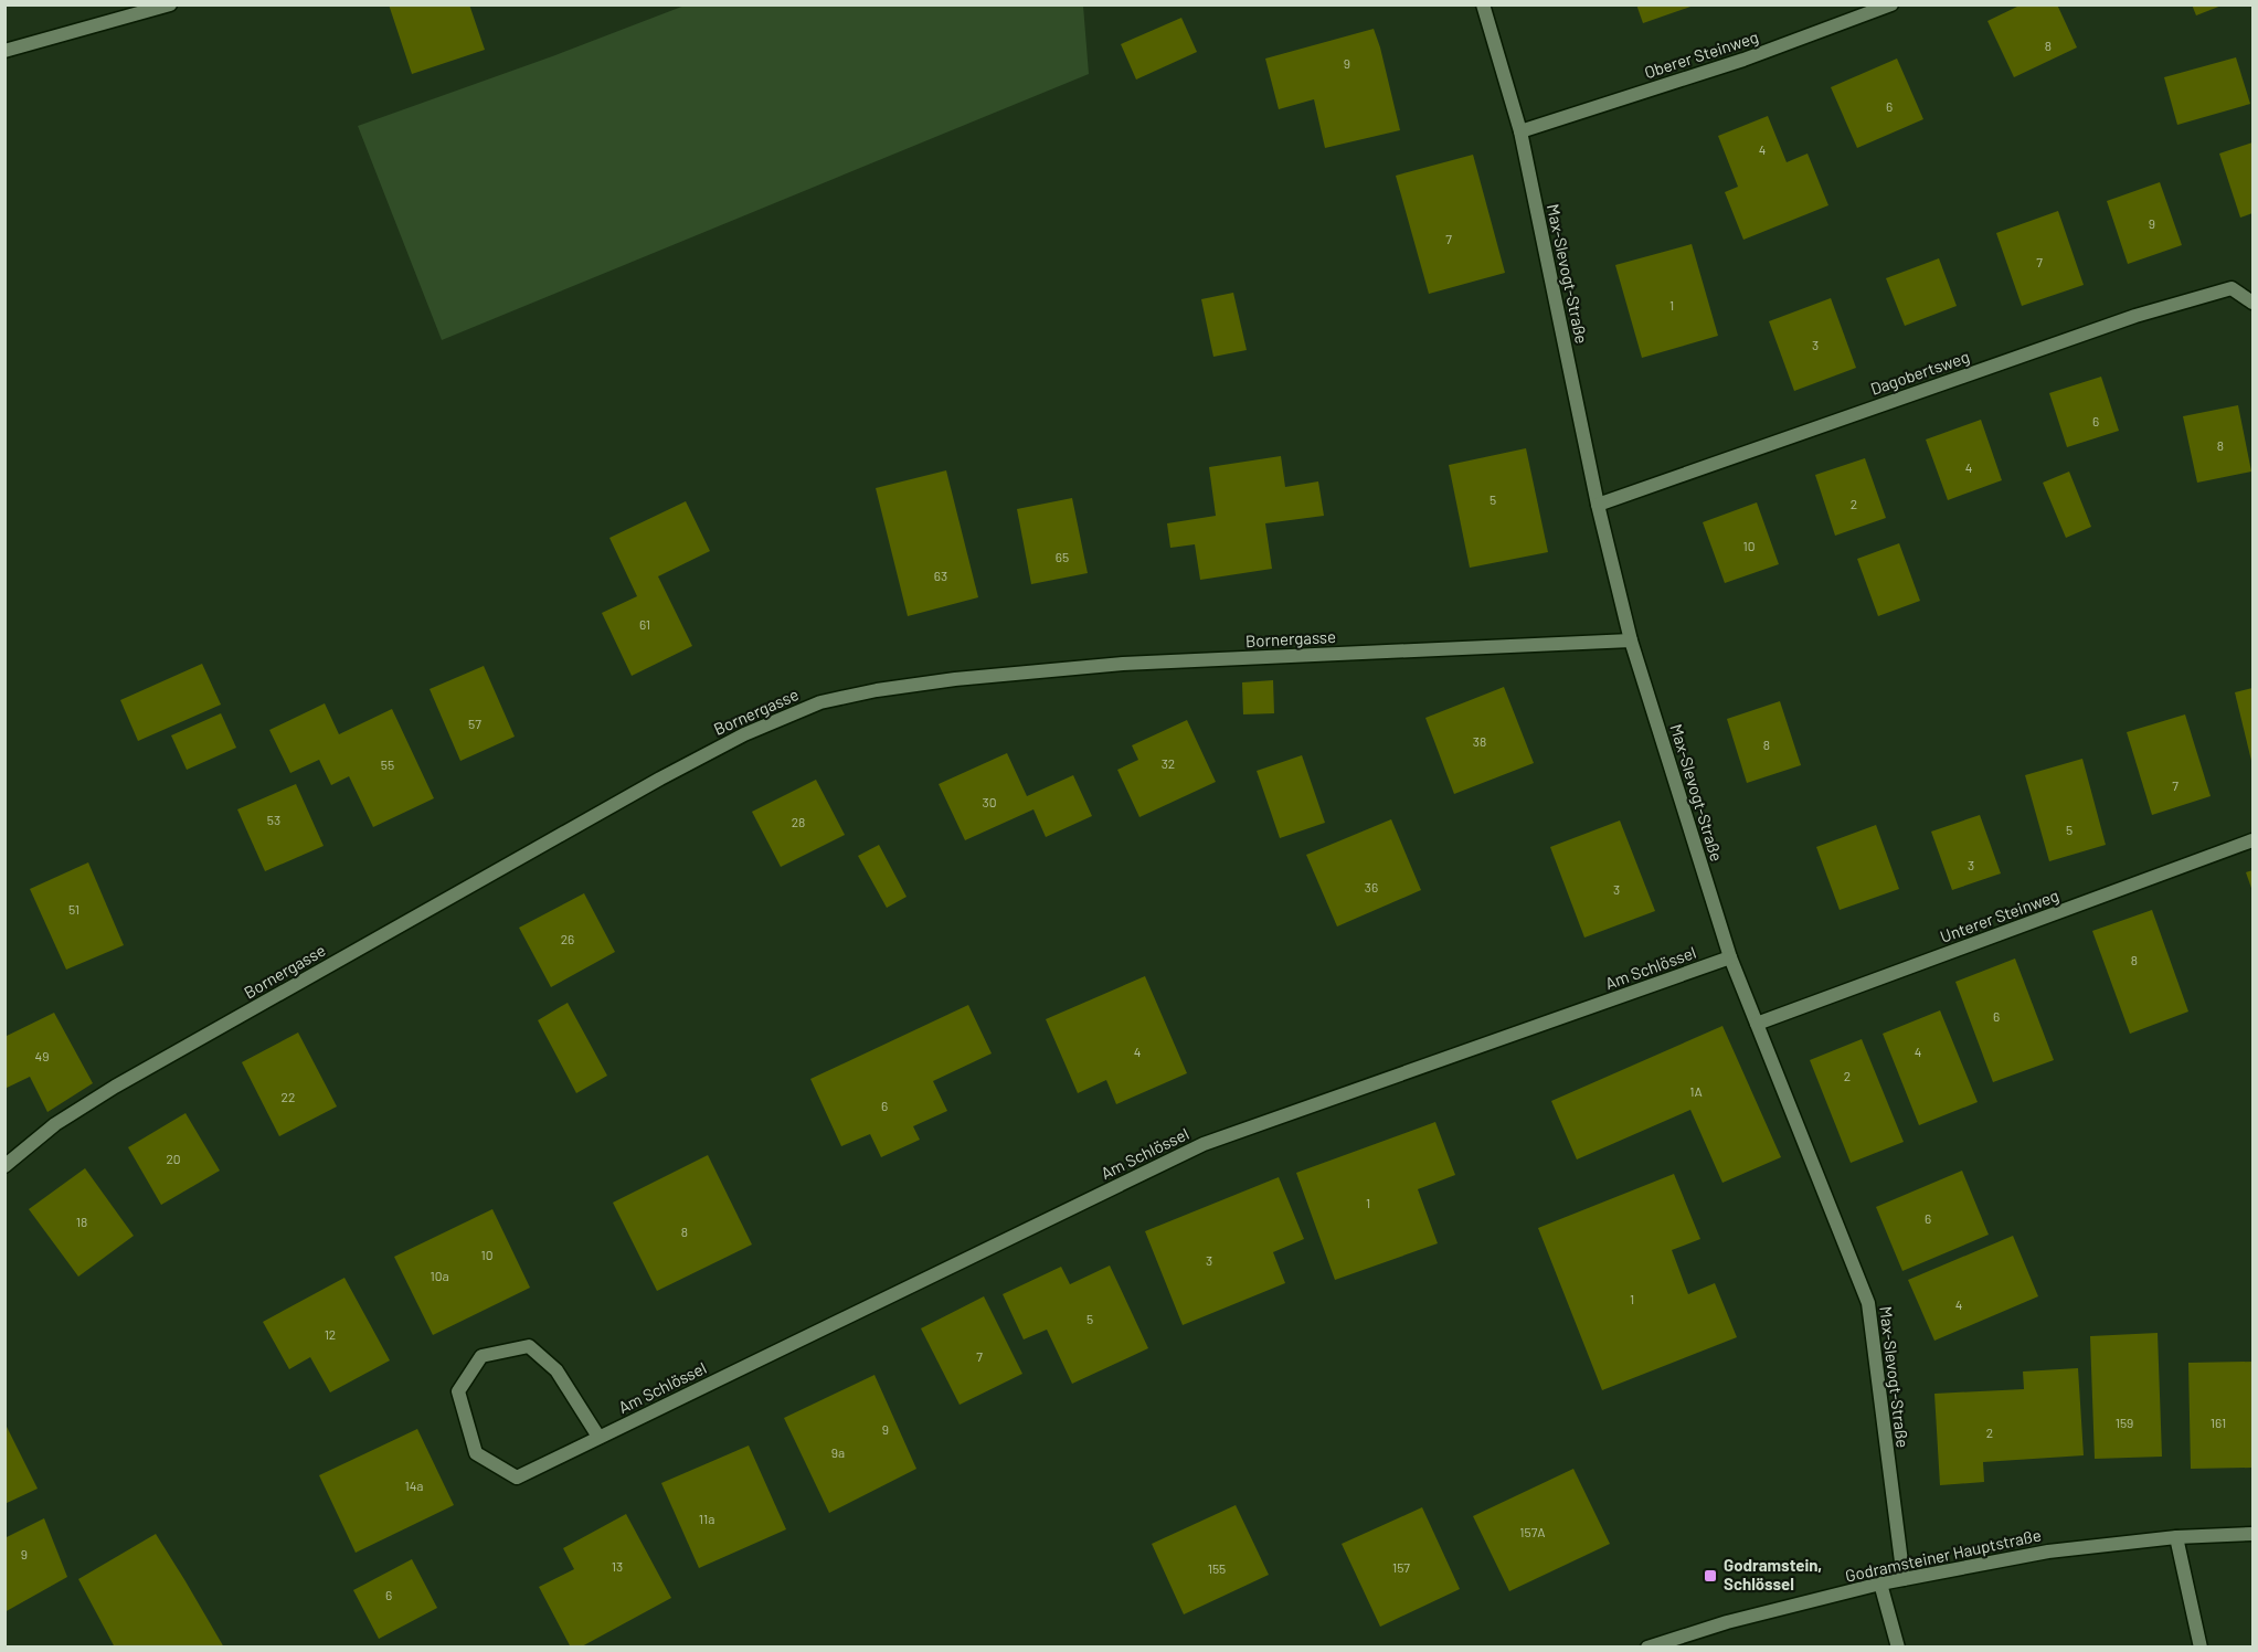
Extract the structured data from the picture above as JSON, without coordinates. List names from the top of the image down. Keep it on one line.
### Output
{"streets":{"street":["Oberer Steinweg","Max-Slevogt-Straße","Dagobertsweg","Bornergasse","Unterer Steinweg","Am Schlössel","Godramsteiner Hauptstraße"]},"crossings":[["Oberer Steinweg","Max-Slevogt-Straße"],["Max-Slevogt-Straße","Dagobertsweg"],["Max-Slevogt-Straße","Bornergasse"],["Max-Slevogt-Straße","Unterer Steinweg"],["Max-Slevogt-Straße","Am Schlössel"],["Max-Slevogt-Straße","Godramsteiner Hauptstraße"]],"places":{"transit":["Godramstein, Schlössel"]},"house_numbers":["8","9","6","4","9","7","7","1","3","6","8","4","5","2","10","65","63","61","57","38","8","32","55","7","30","53","28","5","3","36","3","51","26","8","6","4","4","49","2","1A","22","6","20","1","6","18","8","10","3","10a","1","4","5","12","7","159","161","9","2","9a","14a","11a","157A","9","13","157","155","6"]}
